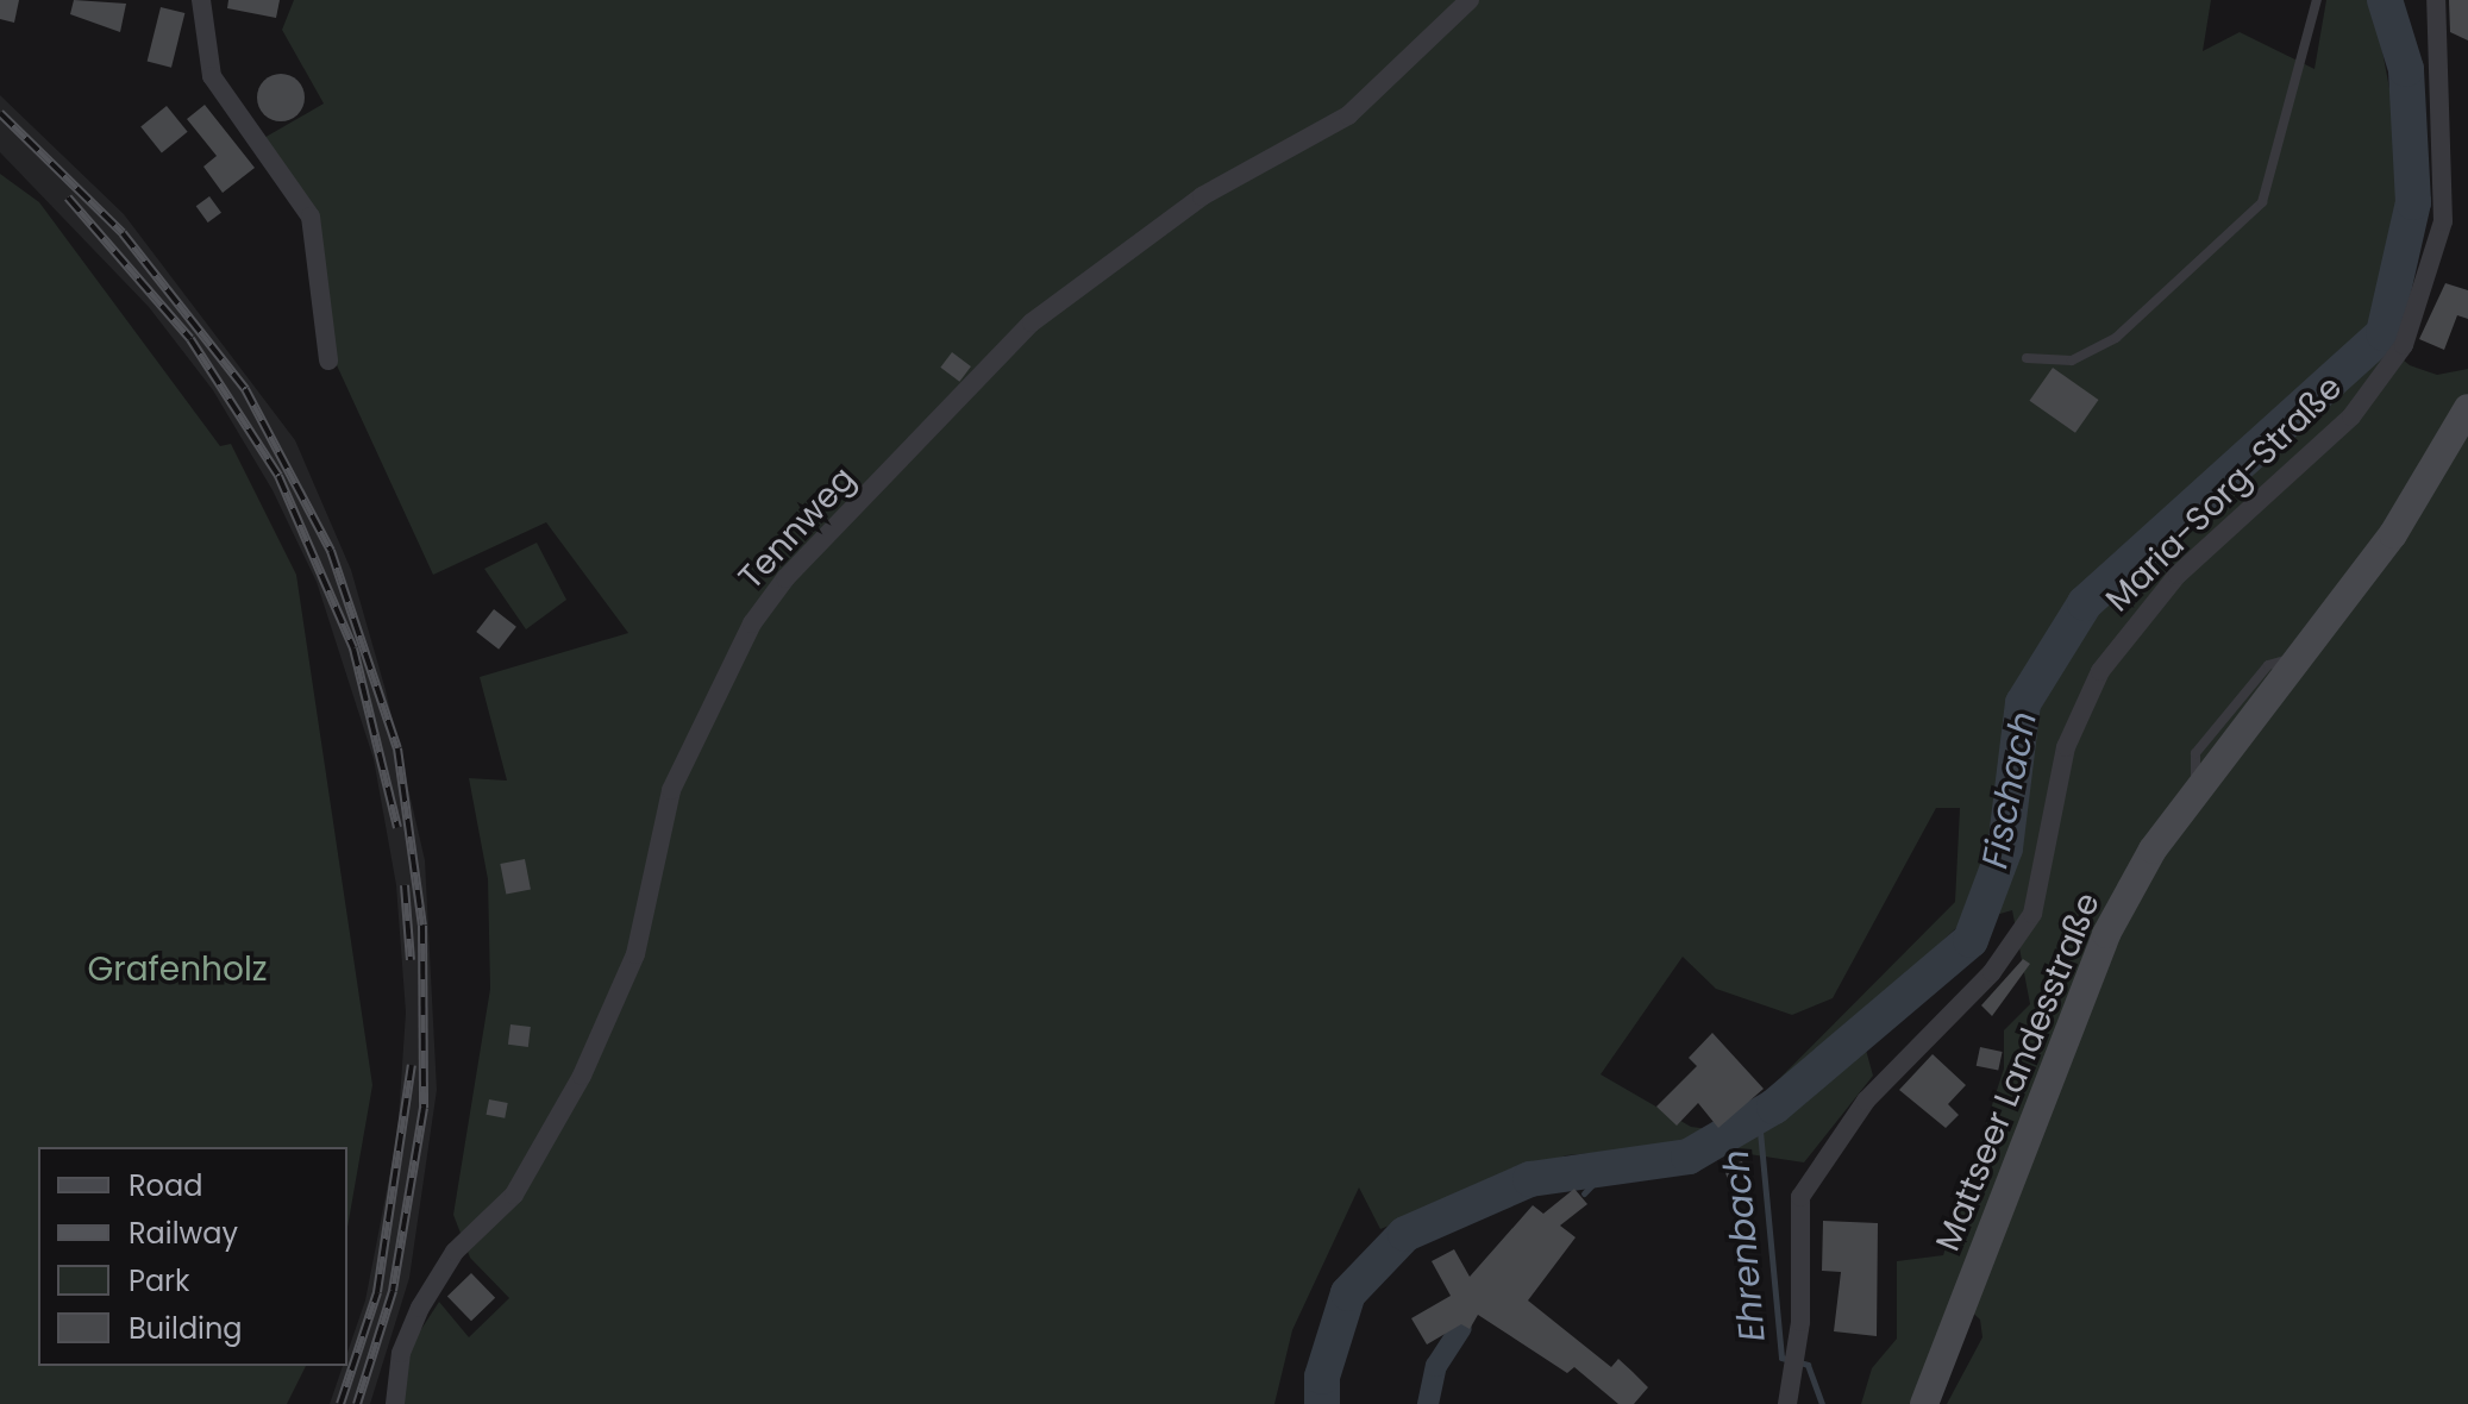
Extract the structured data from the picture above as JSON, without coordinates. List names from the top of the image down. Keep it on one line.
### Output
{"streets":{"main road":["Mattseer Landesstraße"],"street":["Maria-Sorg-Straße","Tennweg"]},"water":["Fischach","Ehrenbach"],"parks":["Grafenholz"],"legend":["Road","Railway","Park","Building"]}
